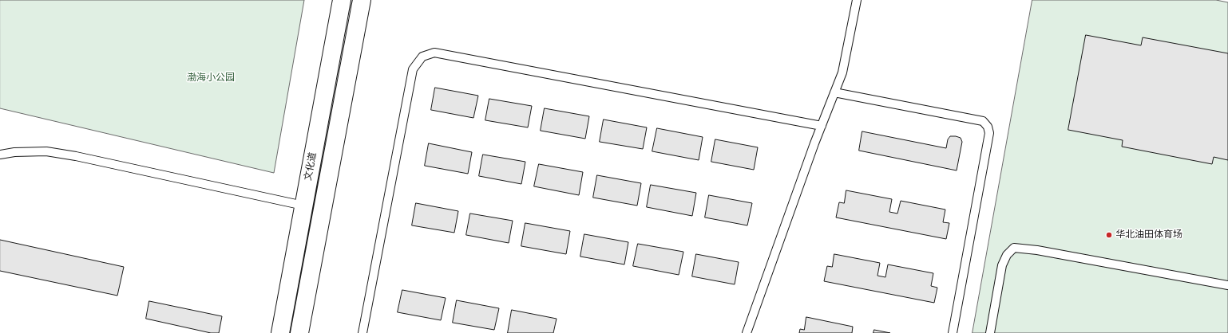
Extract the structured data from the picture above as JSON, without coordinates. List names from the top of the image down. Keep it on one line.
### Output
{"streets":{"main road":["文化道"]},"parks":["渤海小公园"],"places":["华北油田体育场"]}
